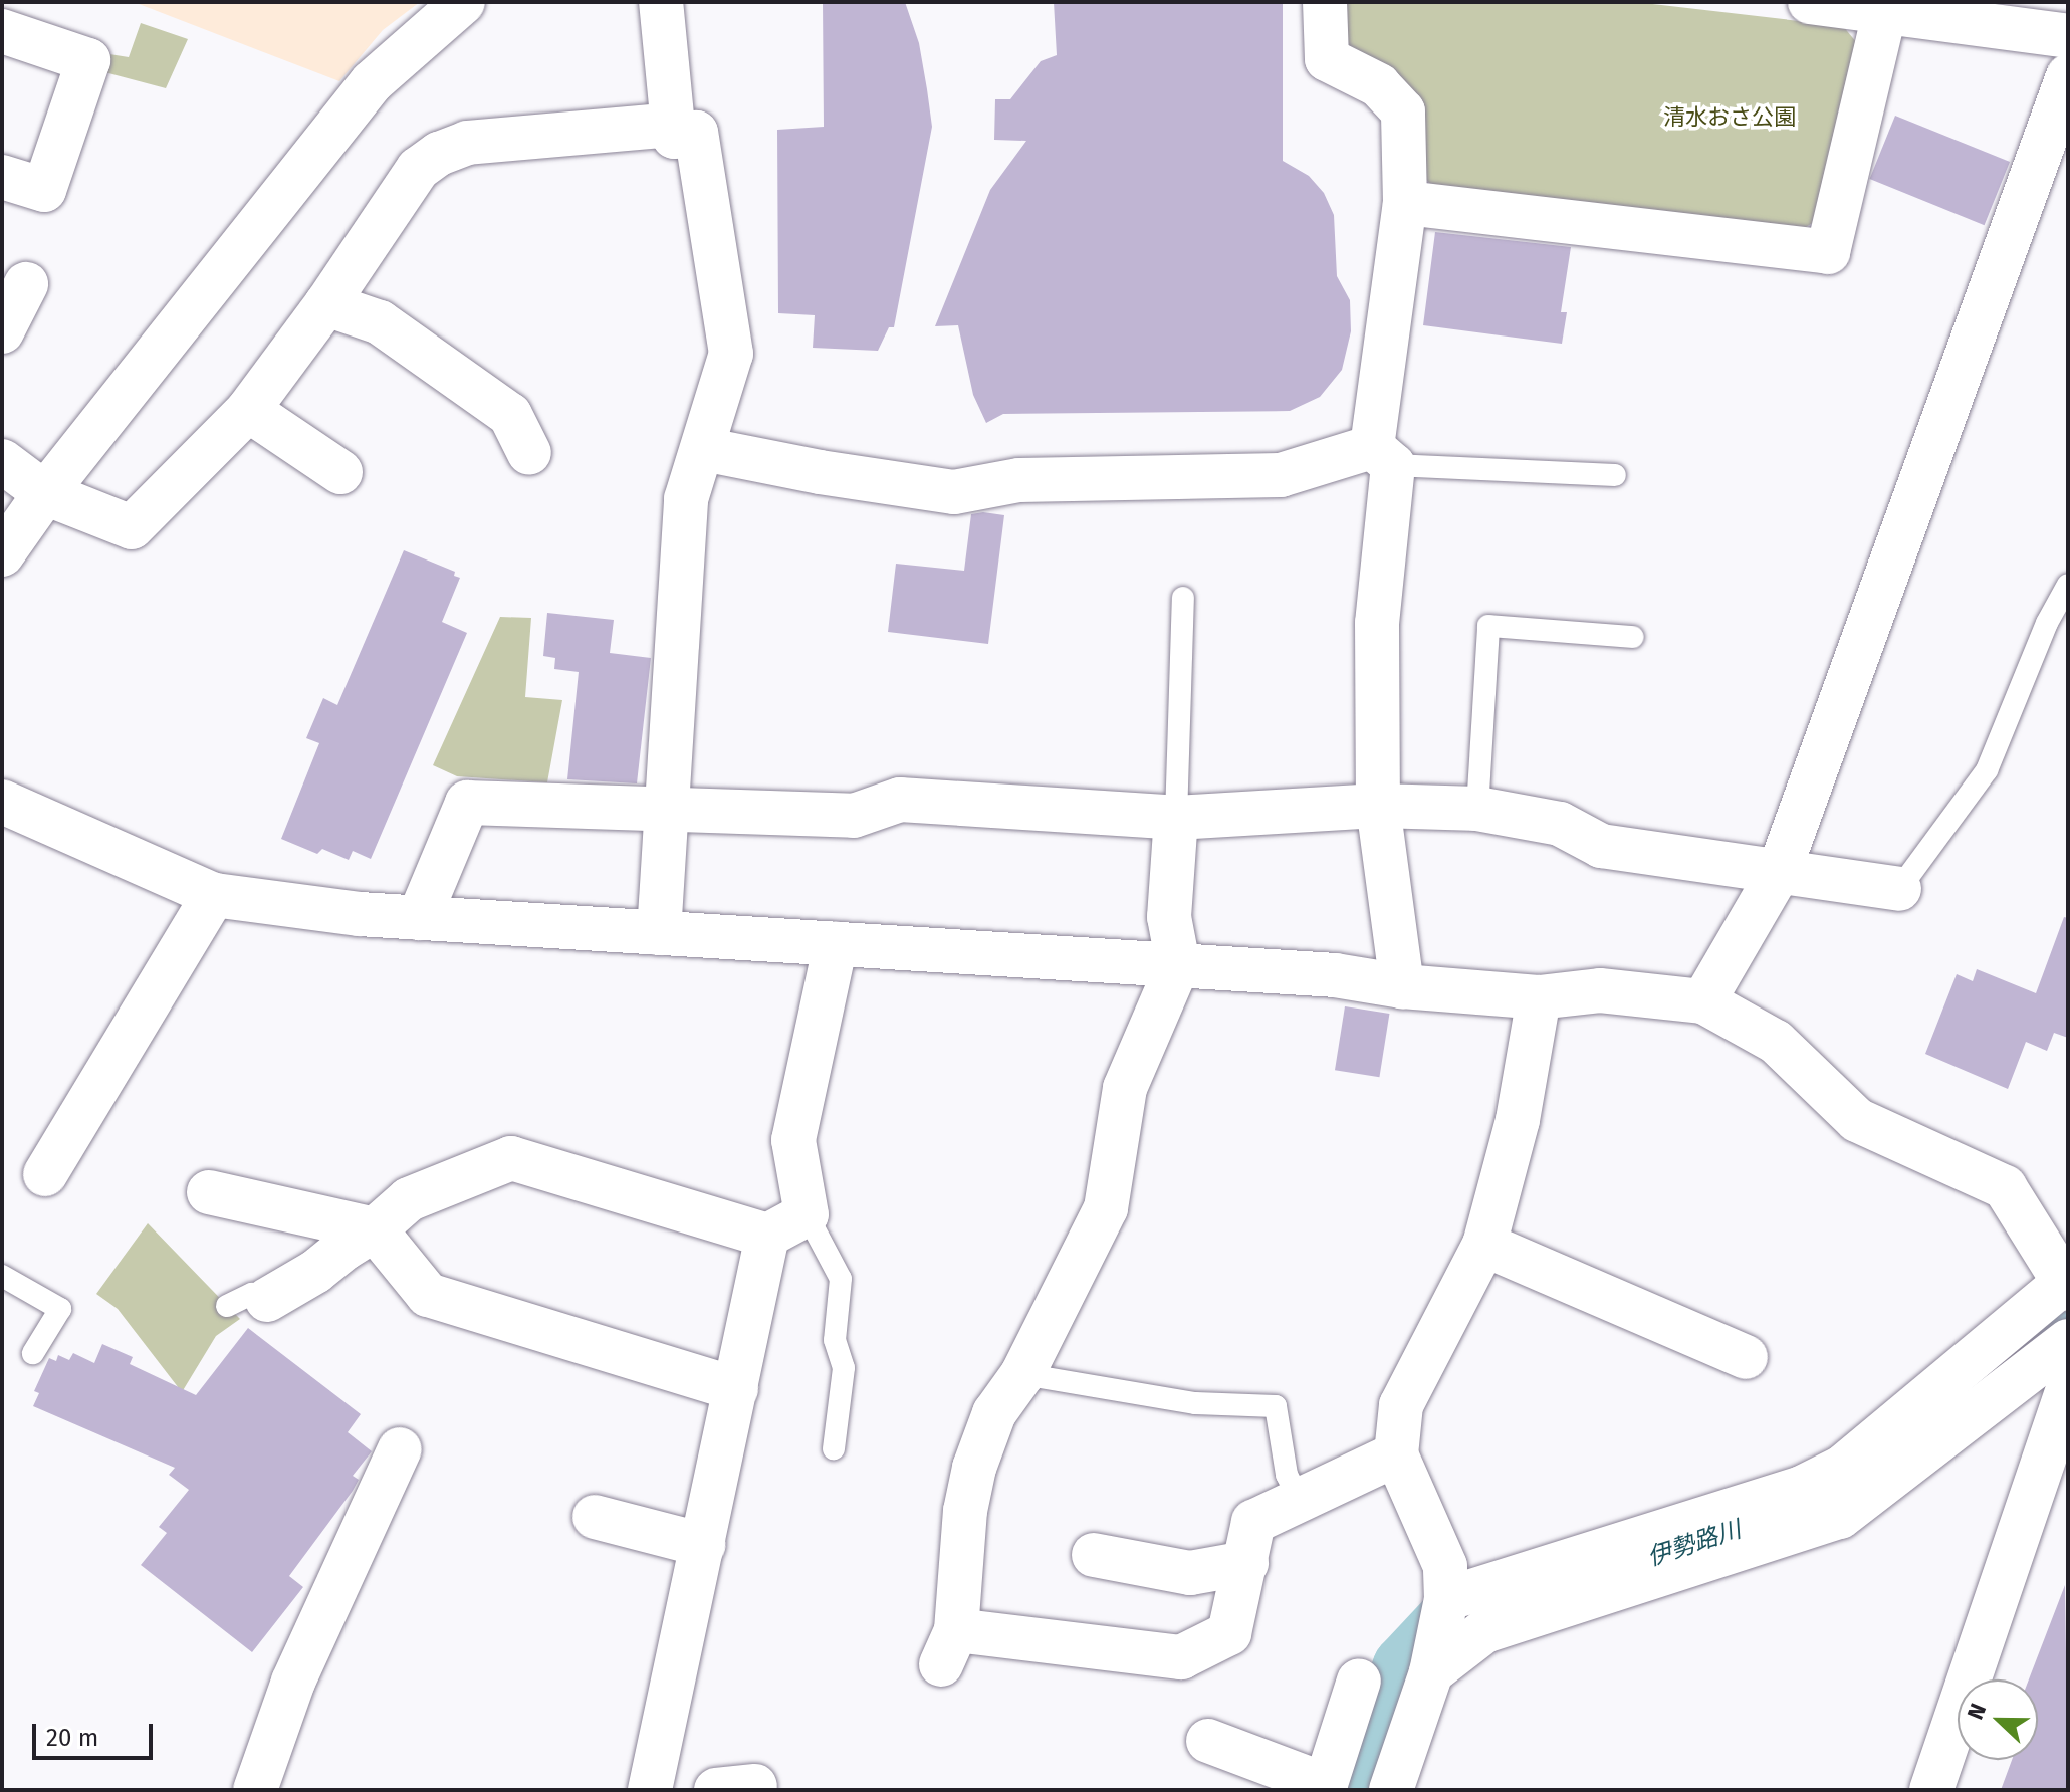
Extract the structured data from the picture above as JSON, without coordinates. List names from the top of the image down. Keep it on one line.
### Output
{"water":["伊勢路川"],"parks":["清水おさ公園"],"scale_bar":"20 m","north":"left"}
